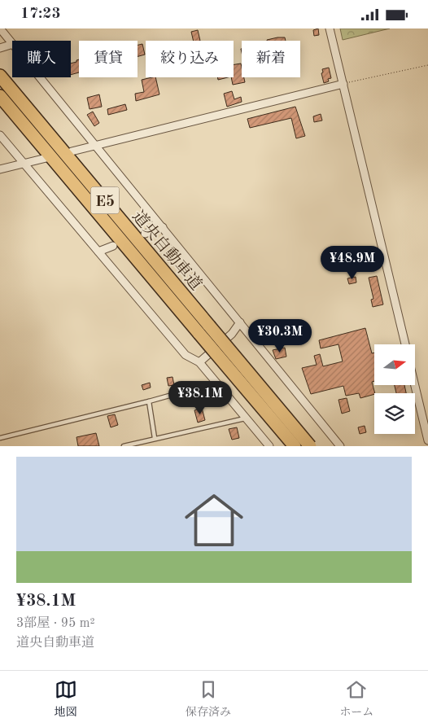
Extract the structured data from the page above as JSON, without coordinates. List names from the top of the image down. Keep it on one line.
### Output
{"streets":{"highway":["E5","道央自動車道"]},"north":"right","page":{"status":"17:23","chip":["購入","賃貸","絞り込み","新着"],"price":["¥48.9M","¥30.3M","¥38.1M"],"list":[{"name":"¥38.1M","note":"3部屋 · 95 m² · 道央自動車道"}],"tabs":["地図","保存済み","ホーム"]}}
